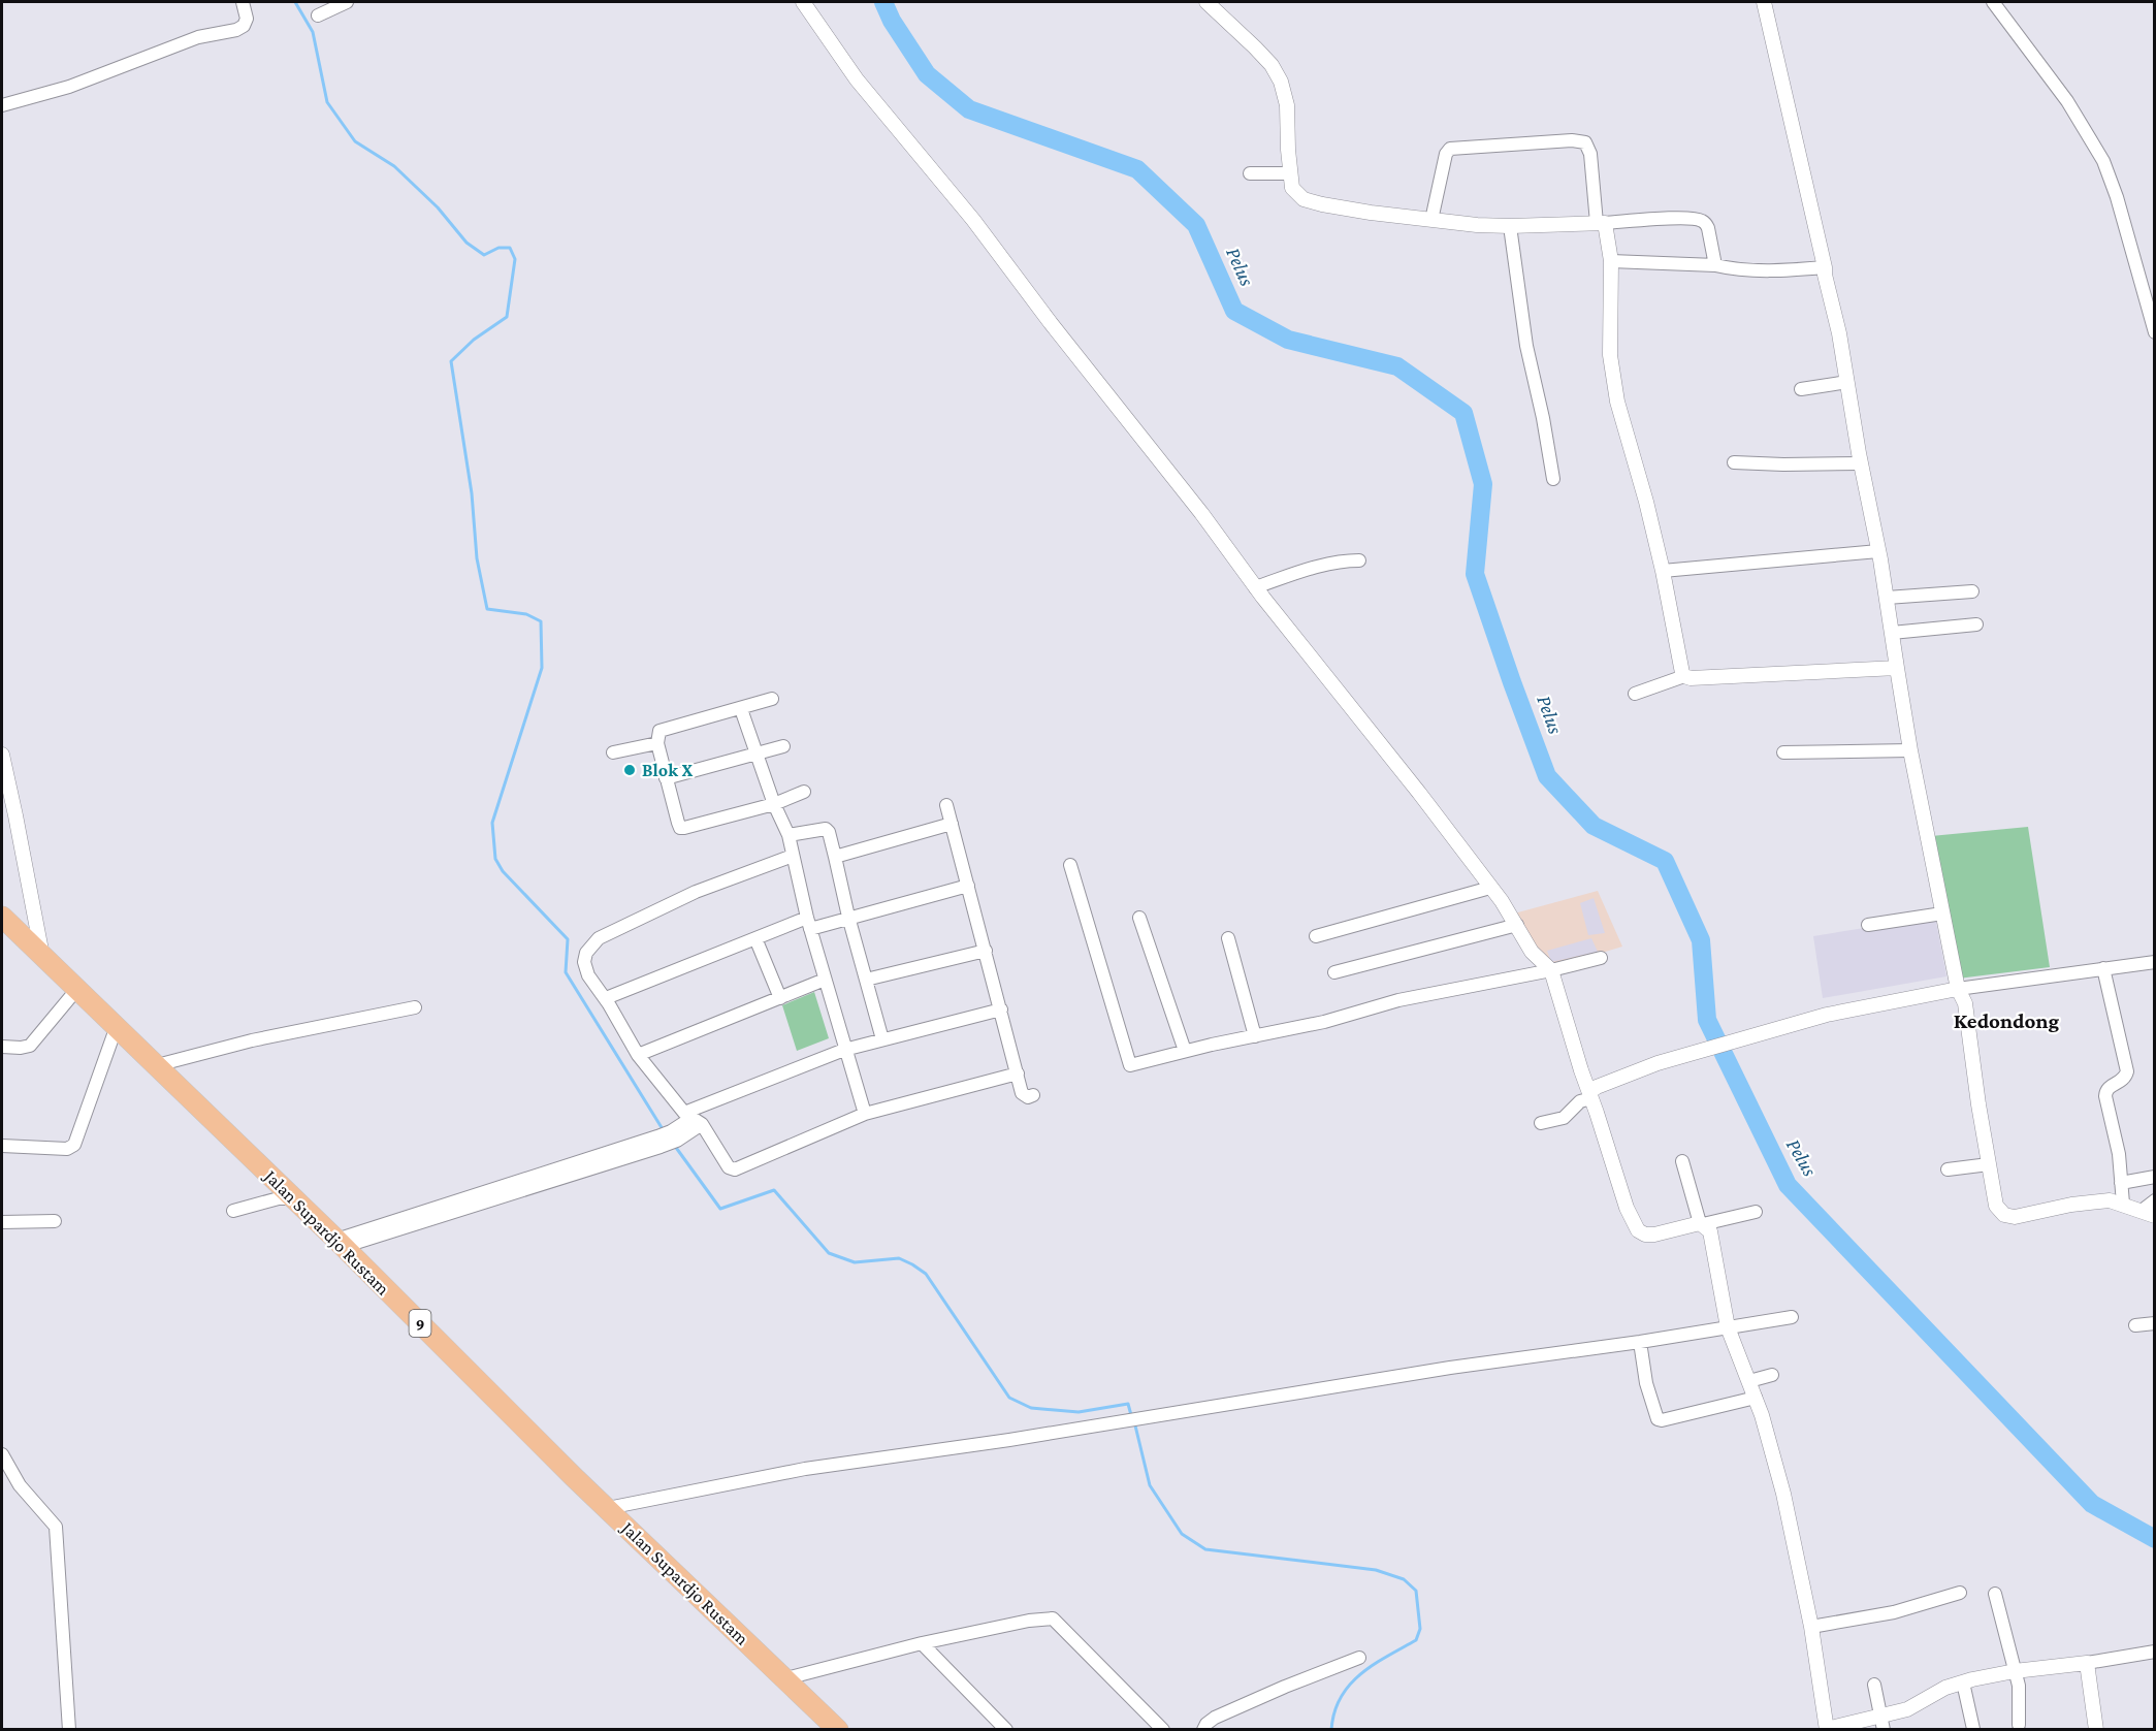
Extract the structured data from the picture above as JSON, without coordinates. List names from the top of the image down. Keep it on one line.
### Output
{"streets":{"highway":["Jalan Supardjo Rustam","9"]},"districts":["Kedondong"],"water":["Pelus"],"places":["Blok X"]}
